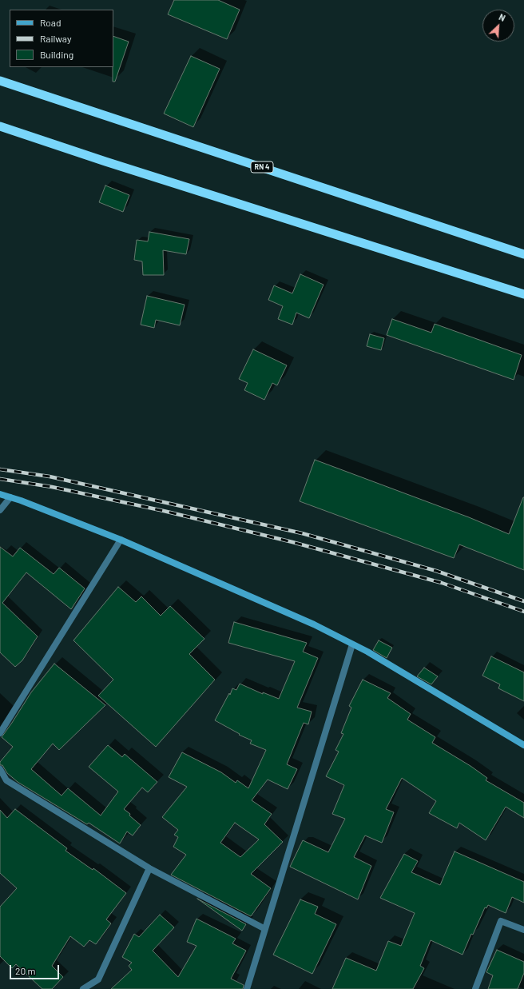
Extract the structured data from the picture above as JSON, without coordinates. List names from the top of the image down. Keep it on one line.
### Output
{"streets":{"highway":["RN 4"]},"legend":["Road","Railway","Building"],"scale_bar":"20 m","north":"top right"}
